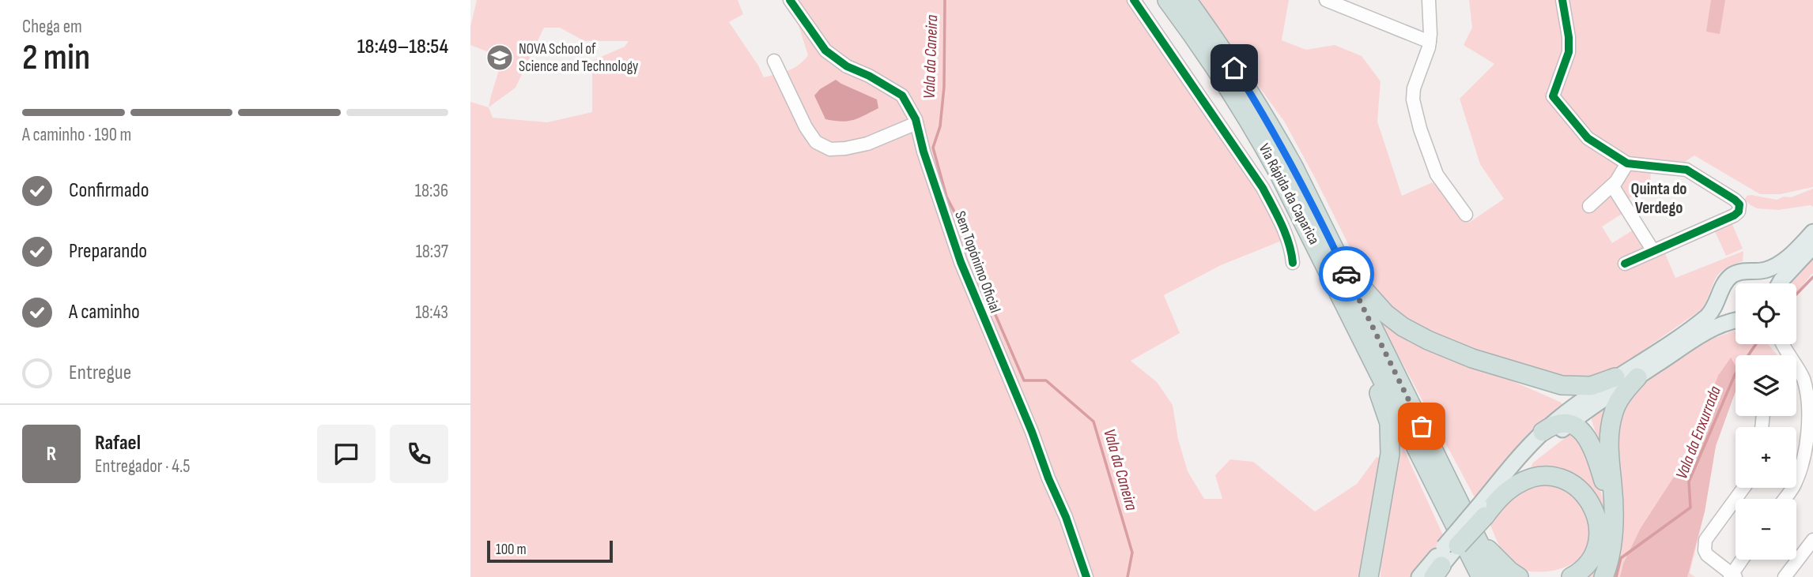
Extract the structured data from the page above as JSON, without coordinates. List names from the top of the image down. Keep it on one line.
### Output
{"streets":{"highway":["Via Rápida da Caparica"],"street":["Sem Topónimo Oficial"]},"districts":["Quinta do Verdego"],"water":["Vala da Caneira","Vala da Enxurrada"],"places":{"school or university":["NOVA School of Science and Technology"]},"scale_bar":"100 m","page":{"heading":["2 min","Chega em","18:49–18:54"],"panel":["Rafael","Entregador · 4.5"],"bar":"A caminho · 190 m","list":[["Confirmado","18:36"],["Preparando","18:37"],["A caminho","18:43"],"Entregue"],"map_buttons":["+","−"],"round":"R","scale":"100 m"}}
